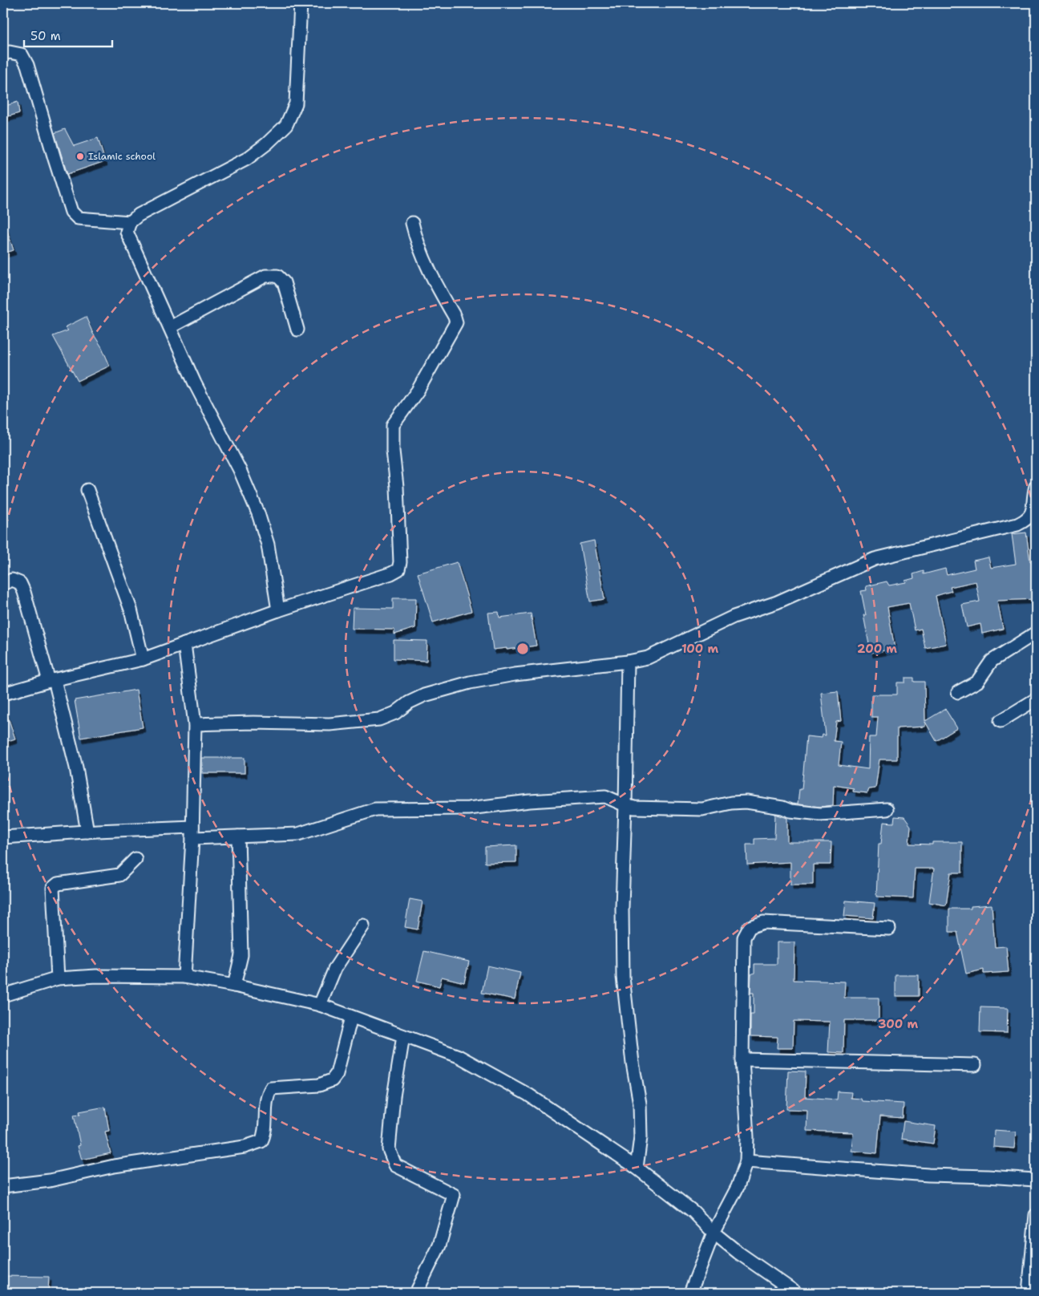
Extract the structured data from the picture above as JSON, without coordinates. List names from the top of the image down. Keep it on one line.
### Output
{"places":["Islamic school"],"scale_bar":"50 m","rings":["100 m","200 m","300 m"]}
